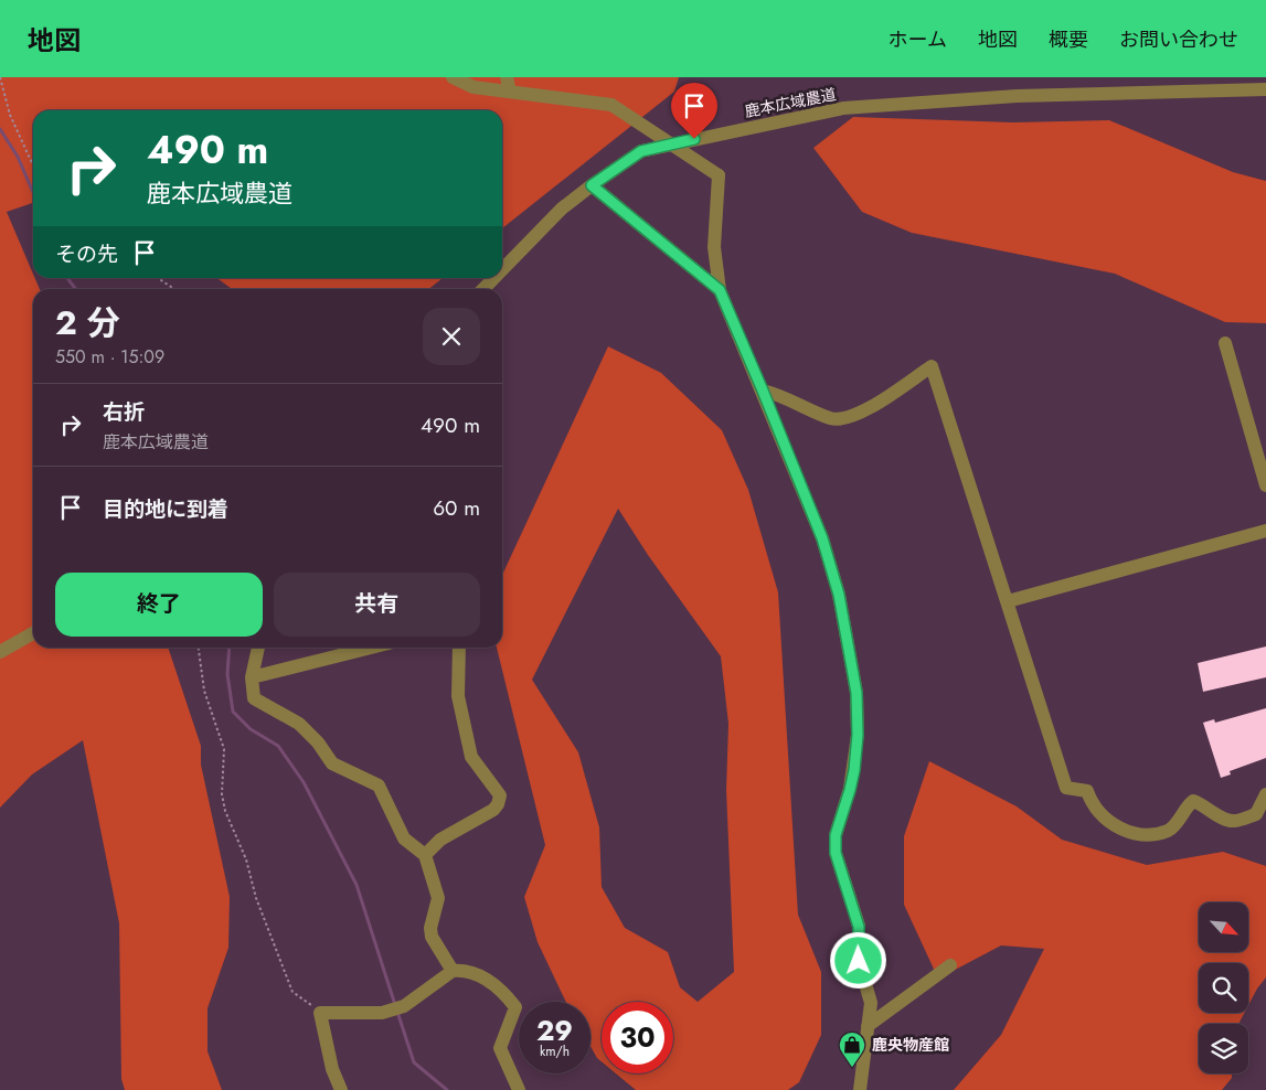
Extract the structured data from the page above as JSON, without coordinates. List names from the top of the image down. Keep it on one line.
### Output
{"streets":{"street":["鹿本広域農道"]},"places":{"shop":["鹿央物産館"]},"north":"bottom right","page":{"header":"地図","nav":["ホーム","地図","概要","お問い合わせ"],"turn":["490 m","鹿本広域農道"],"then":"その先","heading":["2 分","550 m · 15:09"],"list":[{"name":"右折","note":"鹿本広域農道","value":"490 m"},{"name":"目的地に到着","value":"60 m"}],"buttons":["終了","共有"],"speed":"29 km/h","limit":"30"}}
